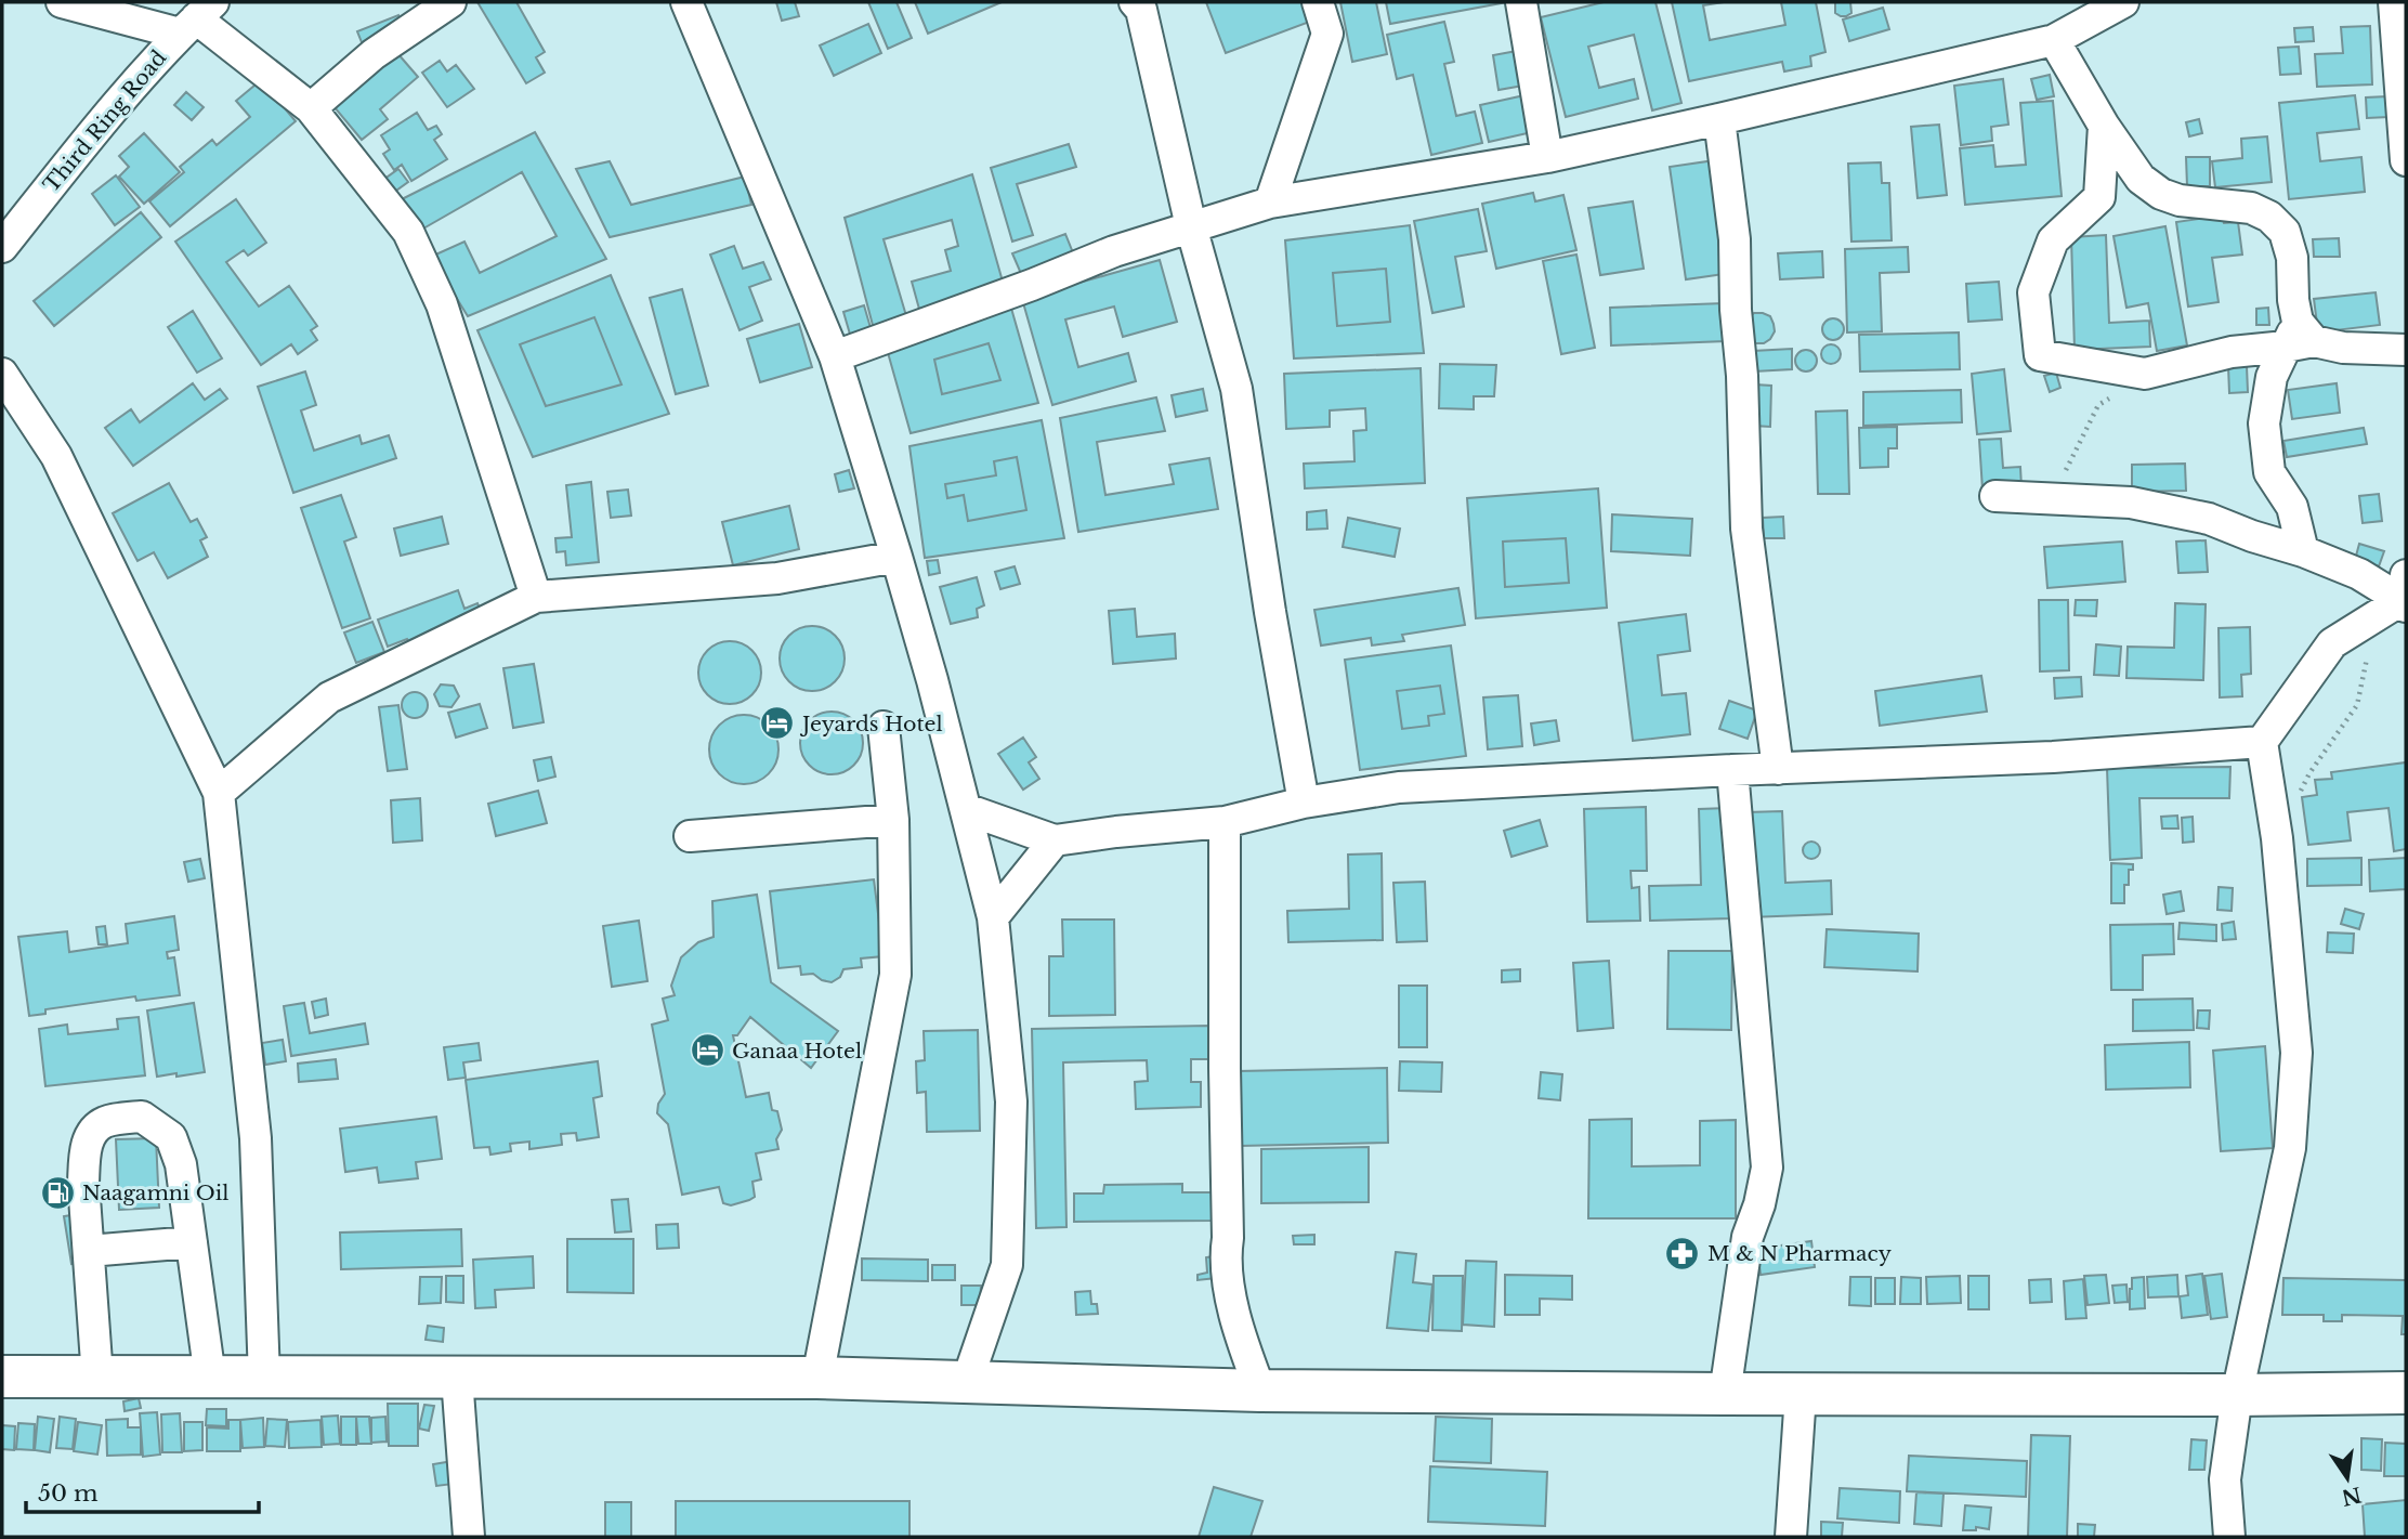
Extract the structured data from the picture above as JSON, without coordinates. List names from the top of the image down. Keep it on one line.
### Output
{"streets":{"street":["Third Ring Road"]},"places":{"hotel":["Jeyards Hotel","Ganaa Hotel"],"fuel station":["Naagamni Oil"],"pharmacy":["M & N Pharmacy"]},"scale_bar":"50 m","north":"bottom"}
